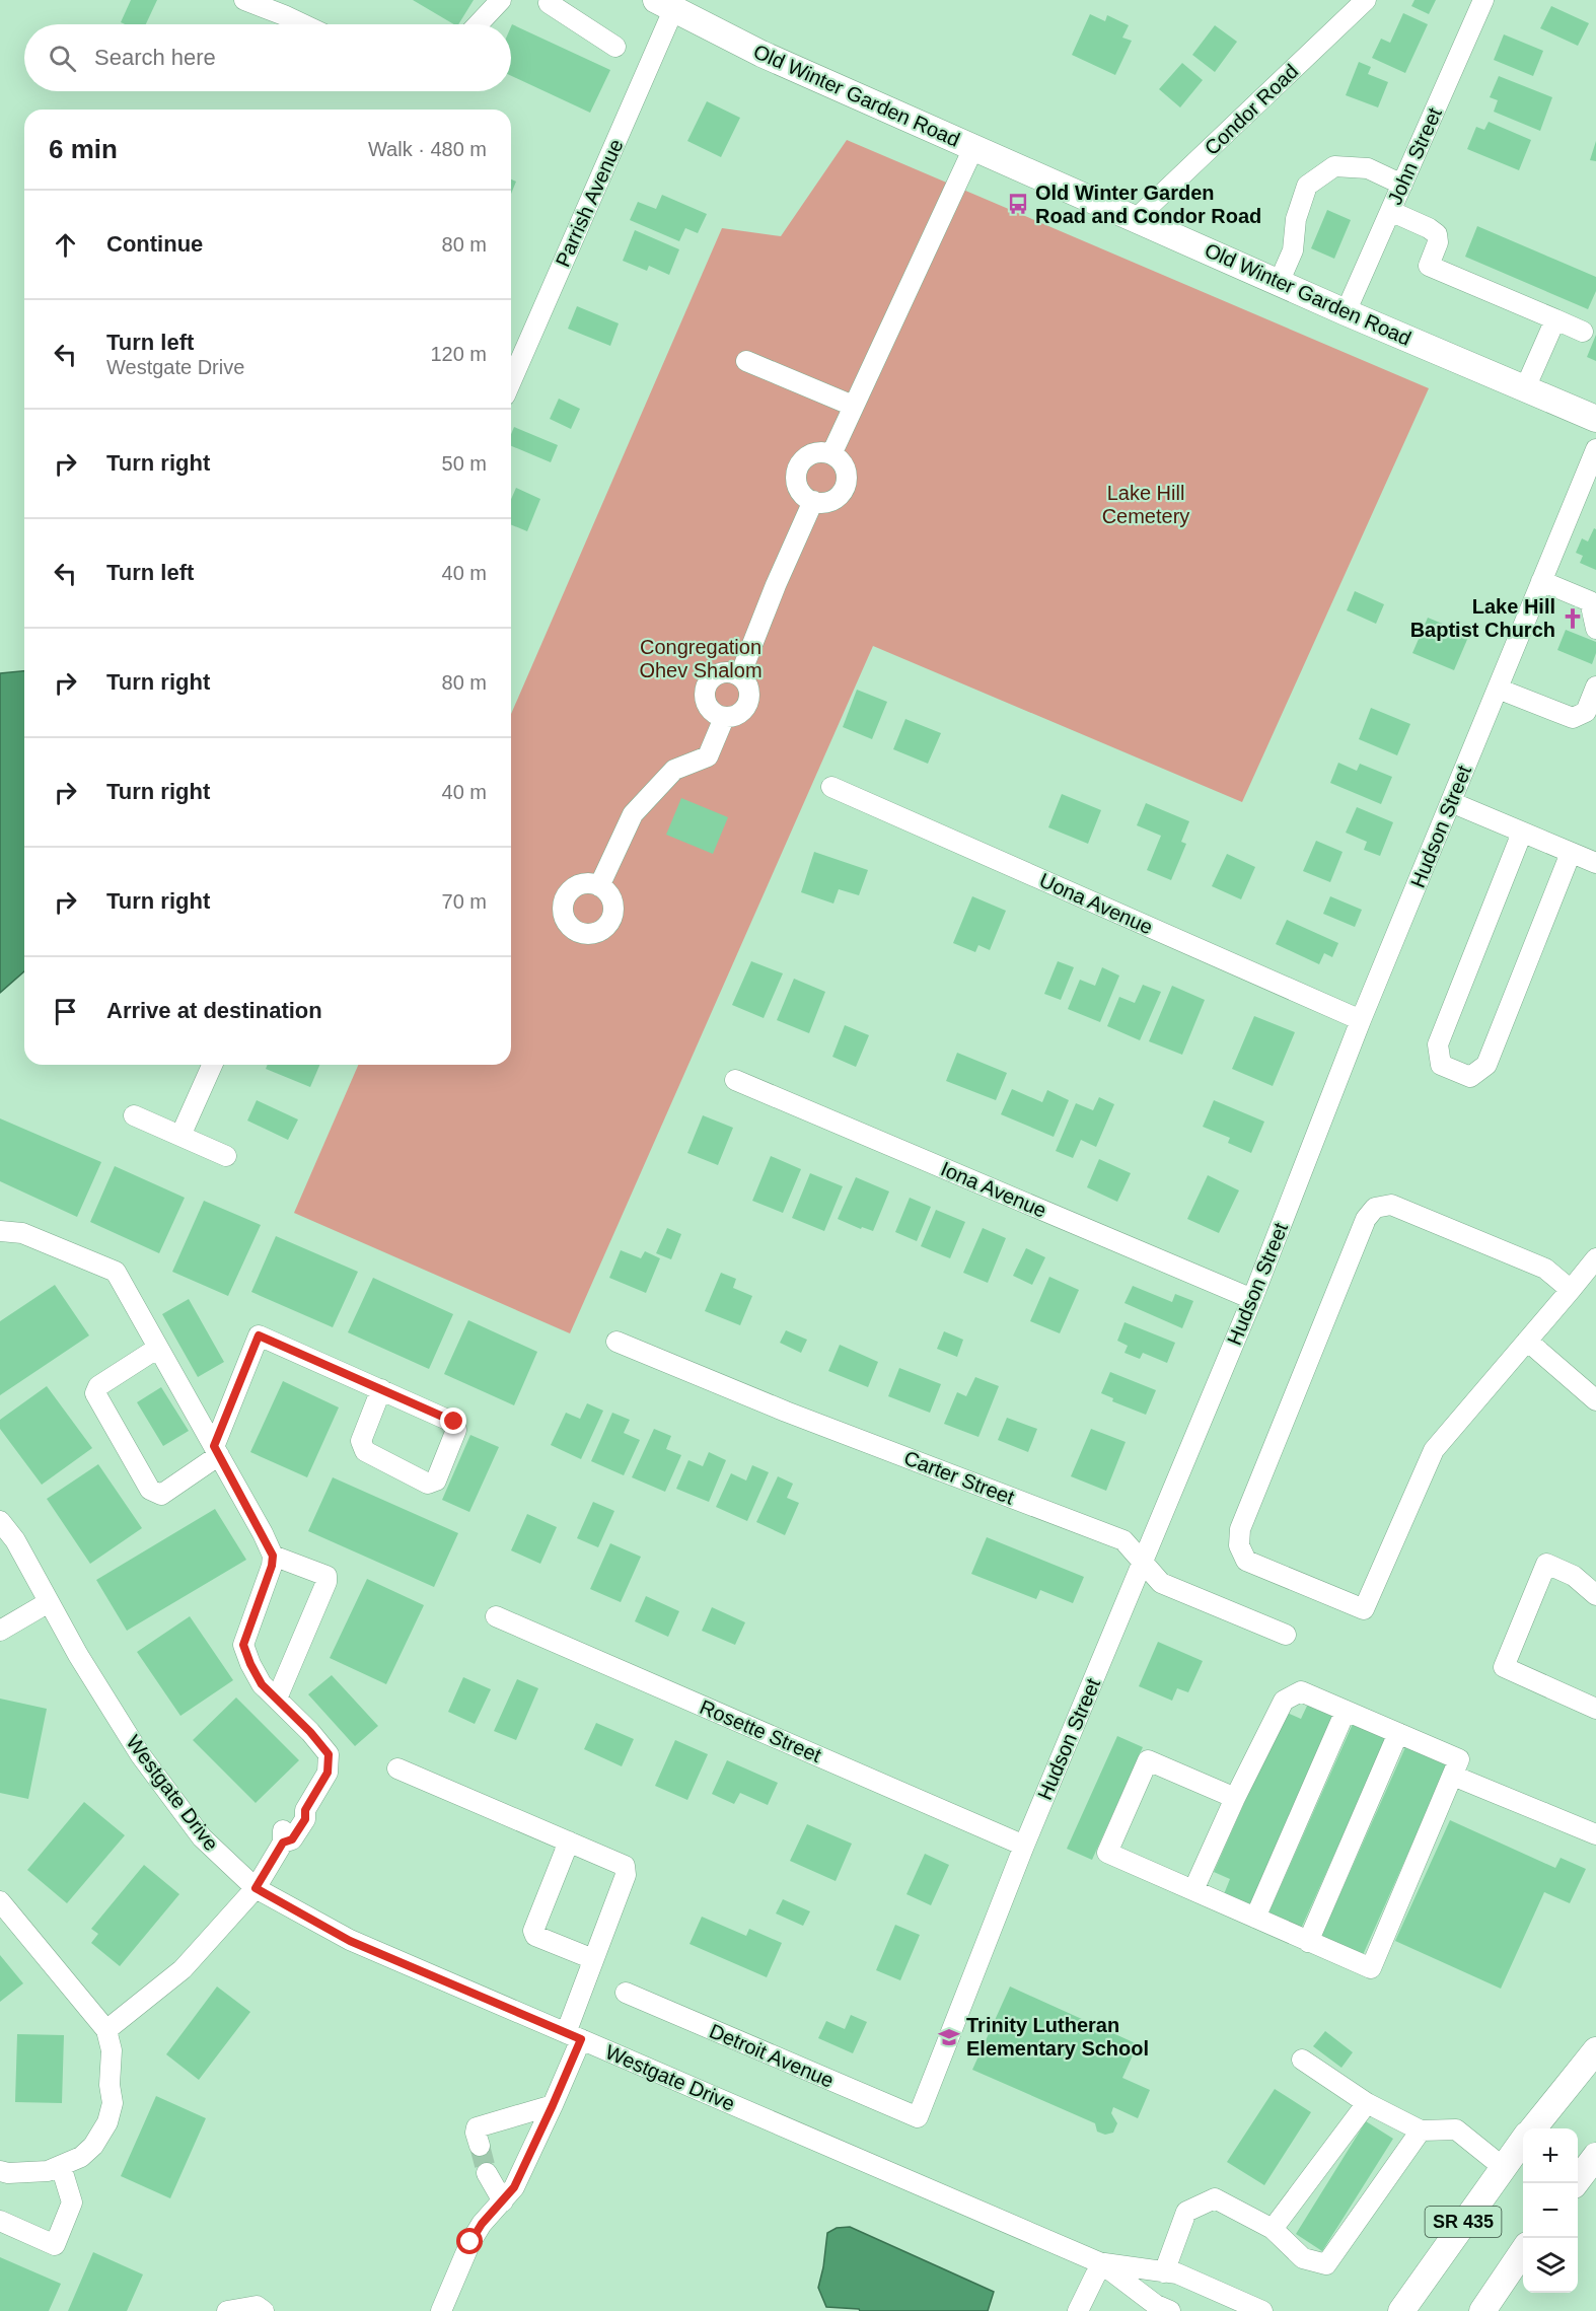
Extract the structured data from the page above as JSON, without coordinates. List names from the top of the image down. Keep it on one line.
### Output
{"streets":{"main road":["Old Winter Garden Road","SR 435"],"street":["Condor Road","John Street","Parrish Avenue","Hudson Street","Uona Avenue","Iona Avenue","Carter Street","Rosette Street","Westgate Drive","Detroit Avenue"]},"crossings":[["Old Winter Garden Road","Condor Road"],["Old Winter Garden Road","John Street"],["Old Winter Garden Road","Parrish Avenue"],["Hudson Street","Uona Avenue"],["Hudson Street","Iona Avenue"],["Hudson Street","Carter Street"],["Hudson Street","Rosette Street"],["Hudson Street","Detroit Avenue"]],"parks":["Lake Hill Cemetery","Congregation Ohev Shalom"],"places":{"bus stop":["Old Winter Garden Road and Condor Road"],"church":["Lake Hill Baptist Church"],"school or university":["Trinity Lutheran Elementary School"]},"page":{"search":"Search here","heading":["6 min","Walk · 480 m"],"list":[["Continue","80 m"],["Turn left","Westgate Drive","120 m"],["Turn right","50 m"],["Turn left","40 m"],["Turn right","80 m"],["Turn right","40 m"],["Turn right","70 m"],"Arrive at destination"],"map_buttons":["+","−"]}}
